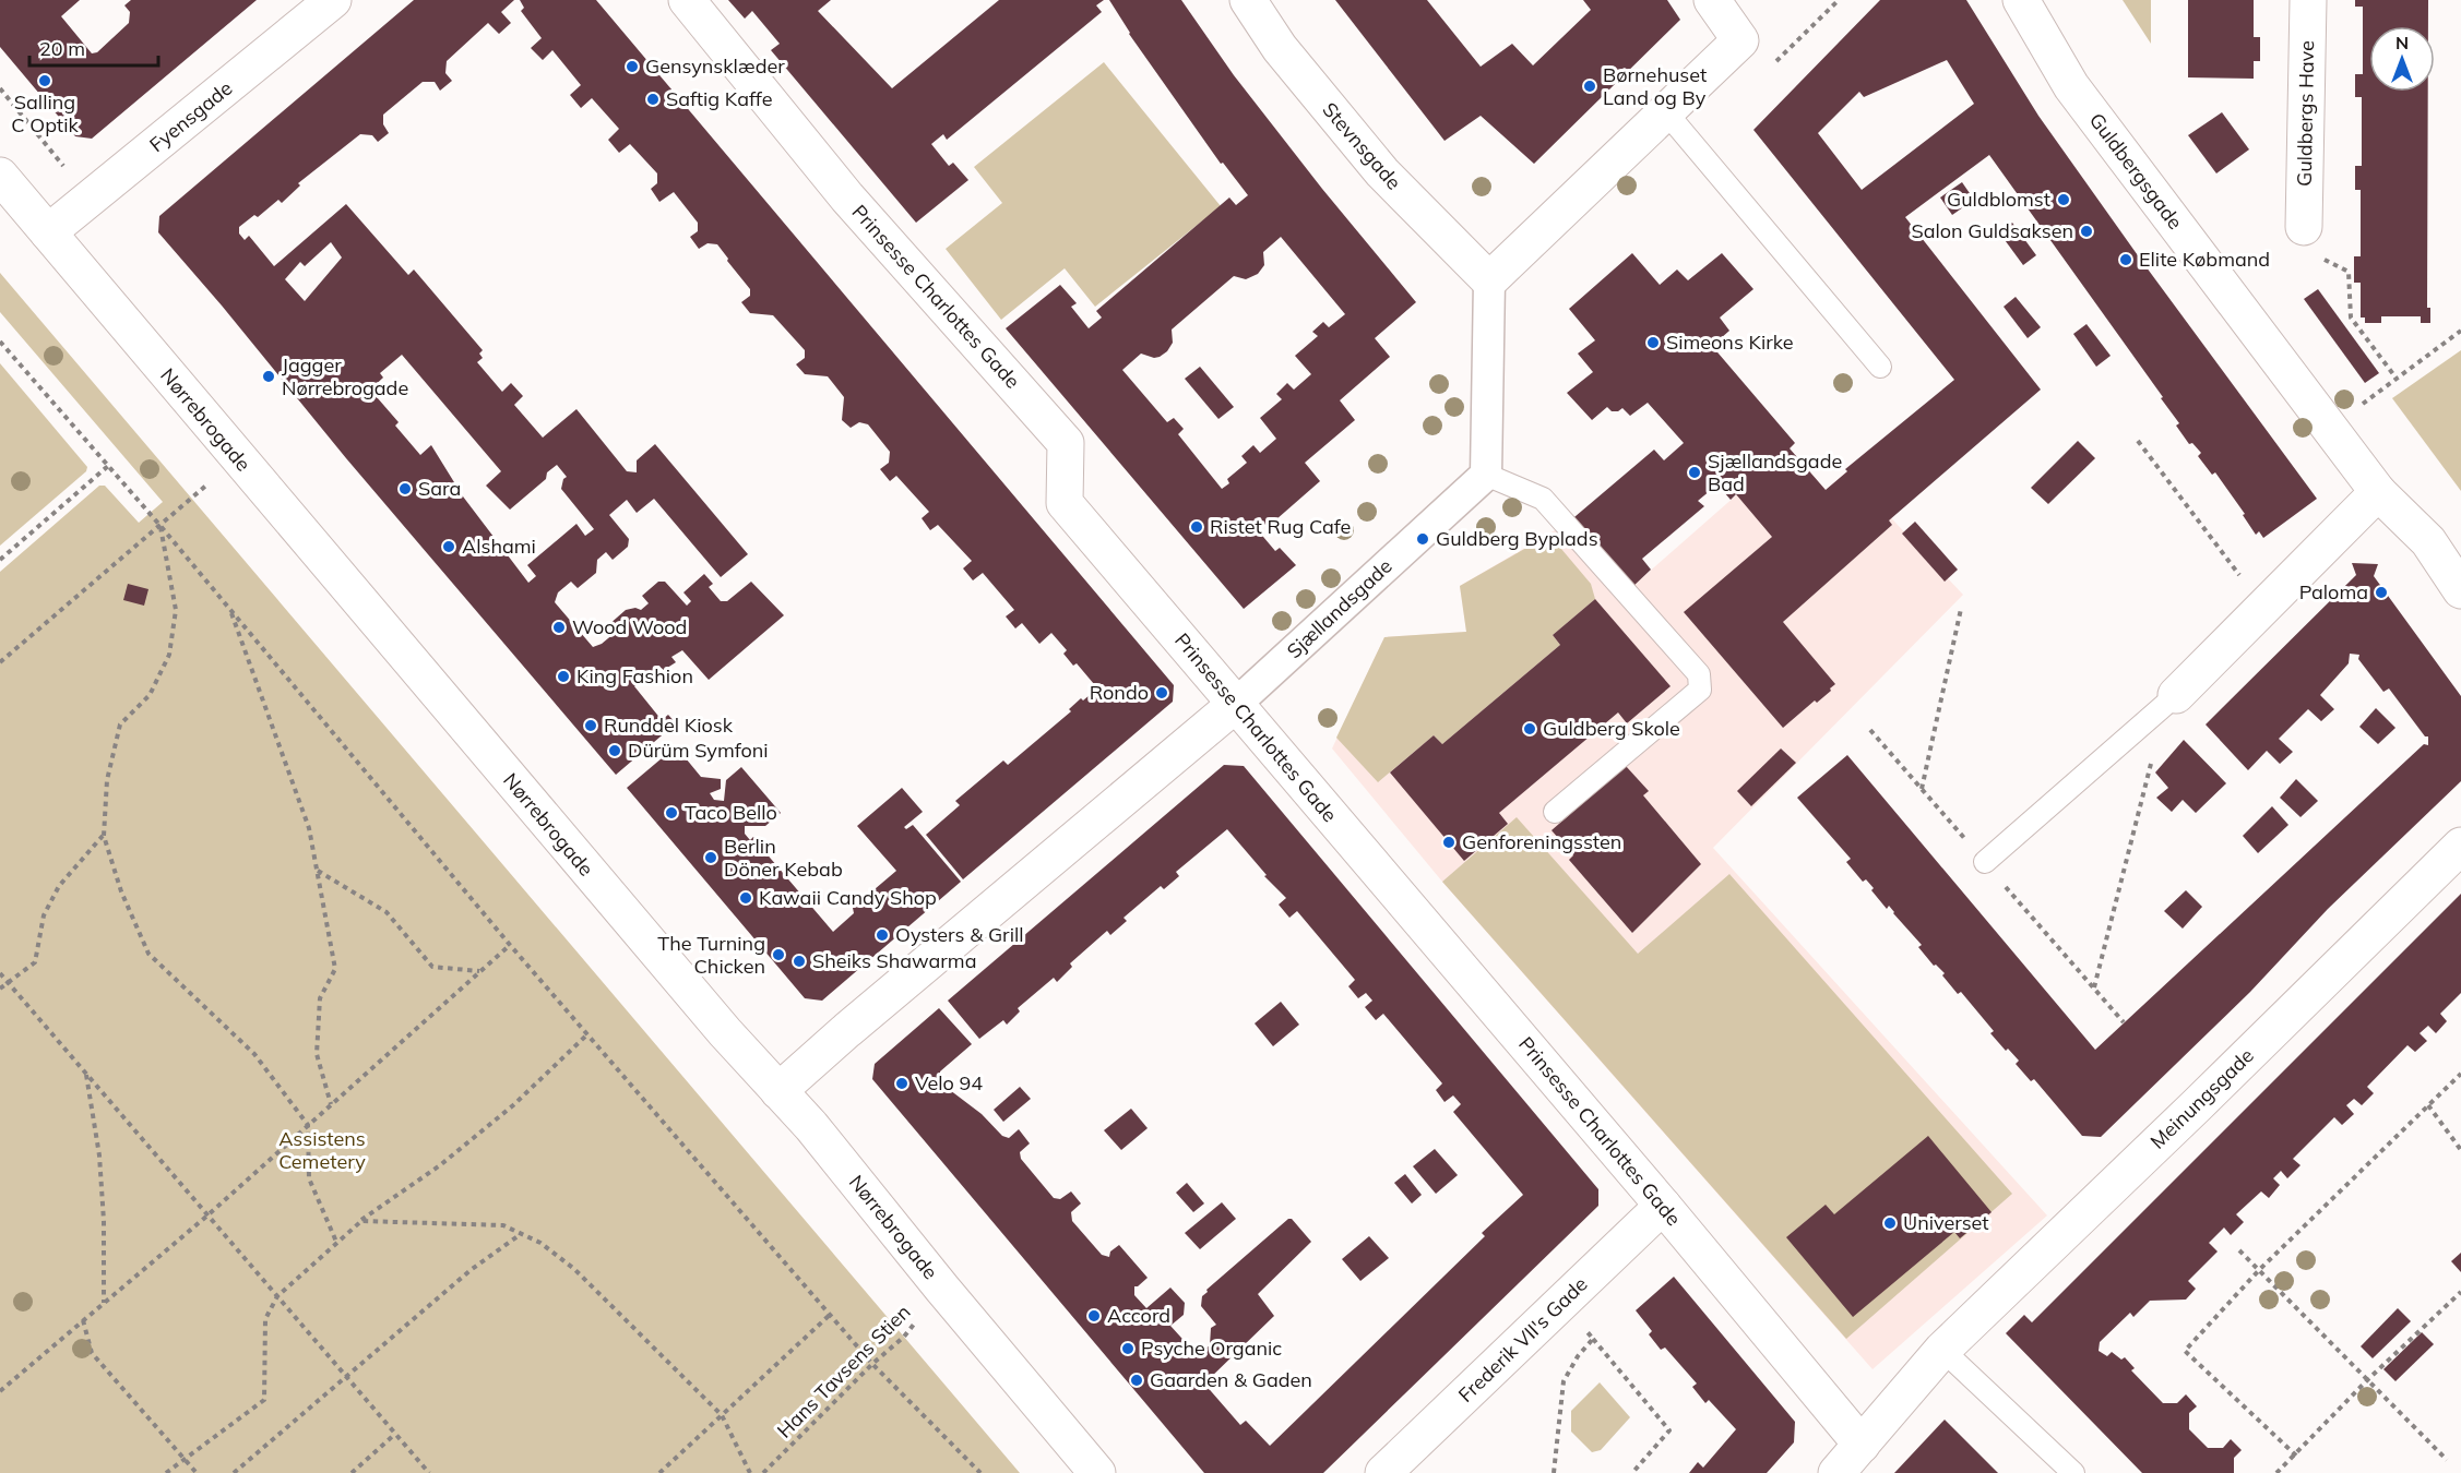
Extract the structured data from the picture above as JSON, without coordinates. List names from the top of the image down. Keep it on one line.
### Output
{"streets":{"street":["Guldbergs Have","Fyensgade","Stevnsgade","Guldbergsgade","Prinsesse Charlottes Gade","Nørrebrogade","Sjællandsgade","Meinungsgade","Frederik VII's Gade"],"path":["Hans Tavsens Stien"]},"crossings":[["Fyensgade","Nørrebrogade"],["Prinsesse Charlottes Gade","Sjællandsgade"],["Prinsesse Charlottes Gade","Meinungsgade"],["Prinsesse Charlottes Gade","Frederik VII's Gade"],["Nørrebrogade","Sjællandsgade"],["Nørrebrogade","Hans Tavsens Stien"]],"parks":["Assistens Cemetery"],"places":["Gensynsklæder","Salling C Optik","Børnehuset Land og By","Saftig Kaffe","Guldblomst","Salon Guldsaksen","Elite Købmand","Simeons Kirke","Jagger Nørrebrogade","Sjællandsgade Bad","Sara","Ristet Rug Cafe","Guldberg Byplads","Alshami","Paloma","Wood Wood","King Fashion","Rondo","Runddel Kiosk","Guldberg Skole","Dürüm Symfoni","Taco Bello","Genforeningssten","Berlin Döner Kebab","Kawaii Candy Shop","Oysters & Grill","The Turning Chicken","Sheiks Shawarma","Velo 94","Universet","Accord","Psyche Organic","Gaarden & Gaden"],"scale_bar":"20 m","north":"top"}
